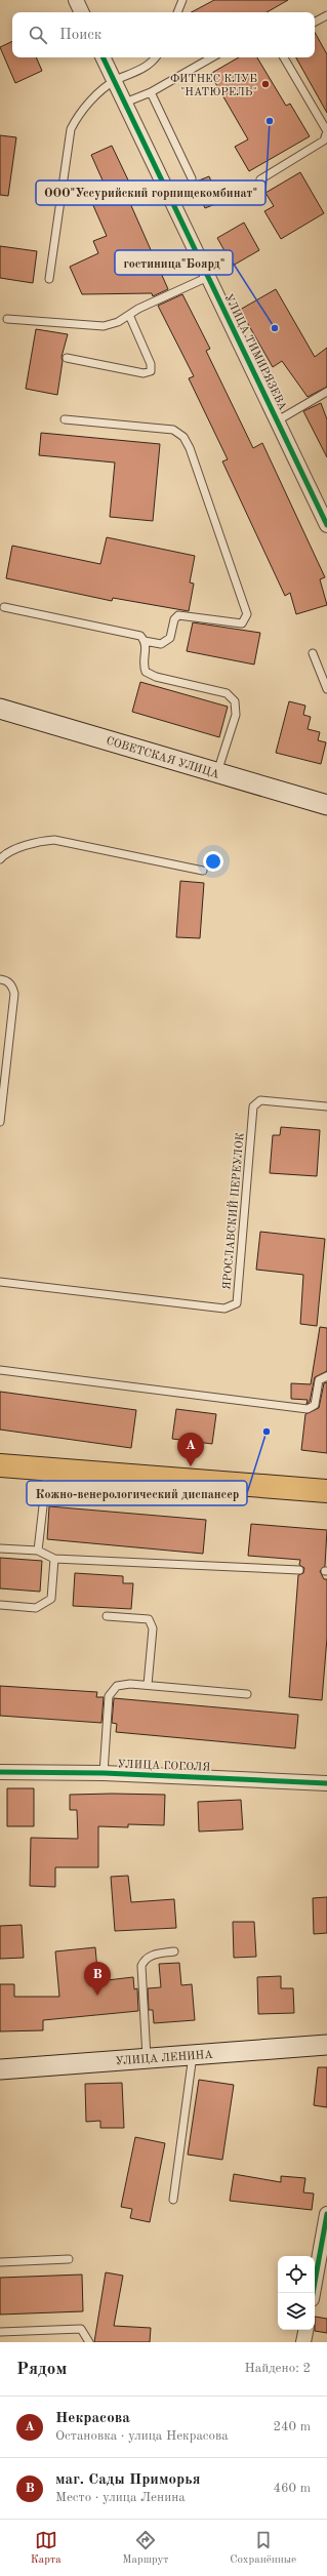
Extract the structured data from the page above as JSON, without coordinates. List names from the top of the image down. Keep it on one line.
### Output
{"streets":{"main road":["СОВЕТСКАЯ УЛИЦА","УЛИЦА ЛЕНИНА"],"street":["УЛИЦА ТИМИРЯЗЕВА","УЛИЦА ГОГОЛЯ"],"lane":["ЯРОСЛАВСКИЙ ПЕРЕУЛОК"]},"places":["ФИТНЕС КЛУБ \"НАТЮРЕЛЬ\"","ООО\"Уссурийский горпищекомбинат\"","гостиница\"Боярд\"","Кожно-венерологический диспансер"],"page":{"search":"Поиск","pins":["A","B"],"heading":["Рядом","Найдено: 2"],"list":[{"mark":"A","name":"Некрасова","note":"Остановка · улица Некрасова","value":"240 m"},{"mark":"B","name":"маг. Сады Приморья","note":"Место · улица Ленина","value":"460 m"}],"nav":["Карта","Маршрут","Сохранённые"]}}
